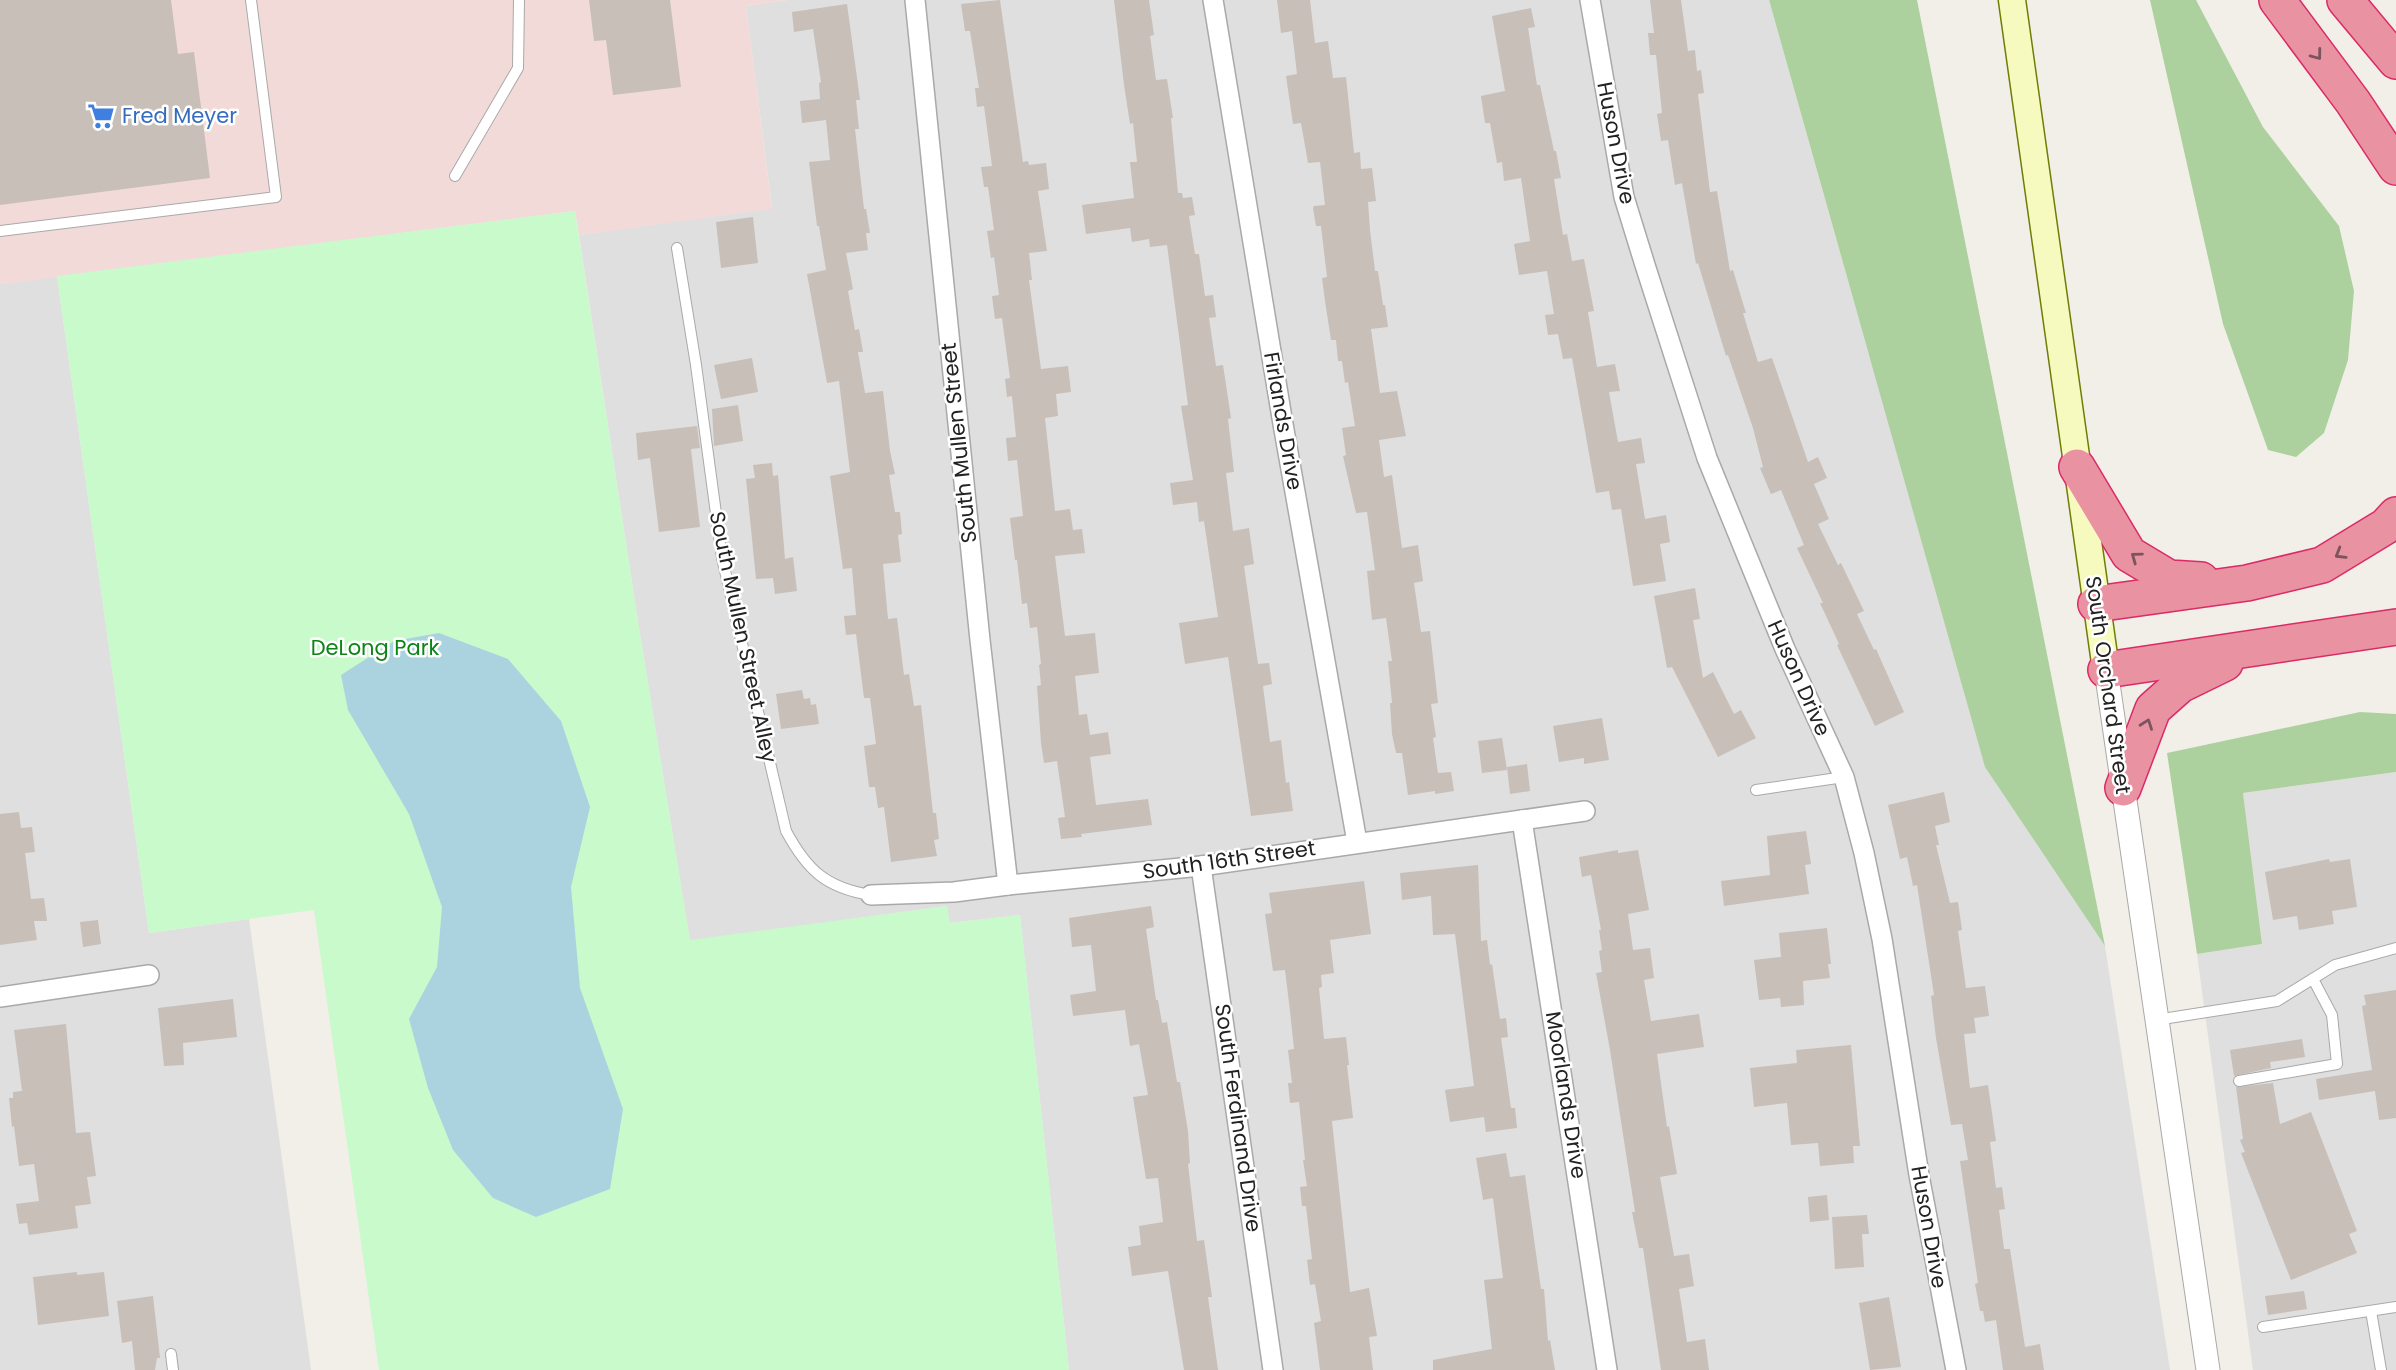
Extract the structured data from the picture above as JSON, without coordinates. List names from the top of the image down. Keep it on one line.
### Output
{"streets":{"main road":["South Orchard Street"],"street":["Huson Drive","Firlands Drive","South Mullen Street","South 16th Street","Moorlands Drive","South Ferdinand Drive"],"lane":["South Mullen Street Alley"]},"crossings":[["Firlands Drive","South 16th Street"],["South Mullen Street","South 16th Street"],["South Mullen Street Alley","South 16th Street"],["South 16th Street","Moorlands Drive"],["South 16th Street","South Ferdinand Drive"]],"parks":["DeLong Park"],"places":{"supermarket":["Fred Meyer"]}}
